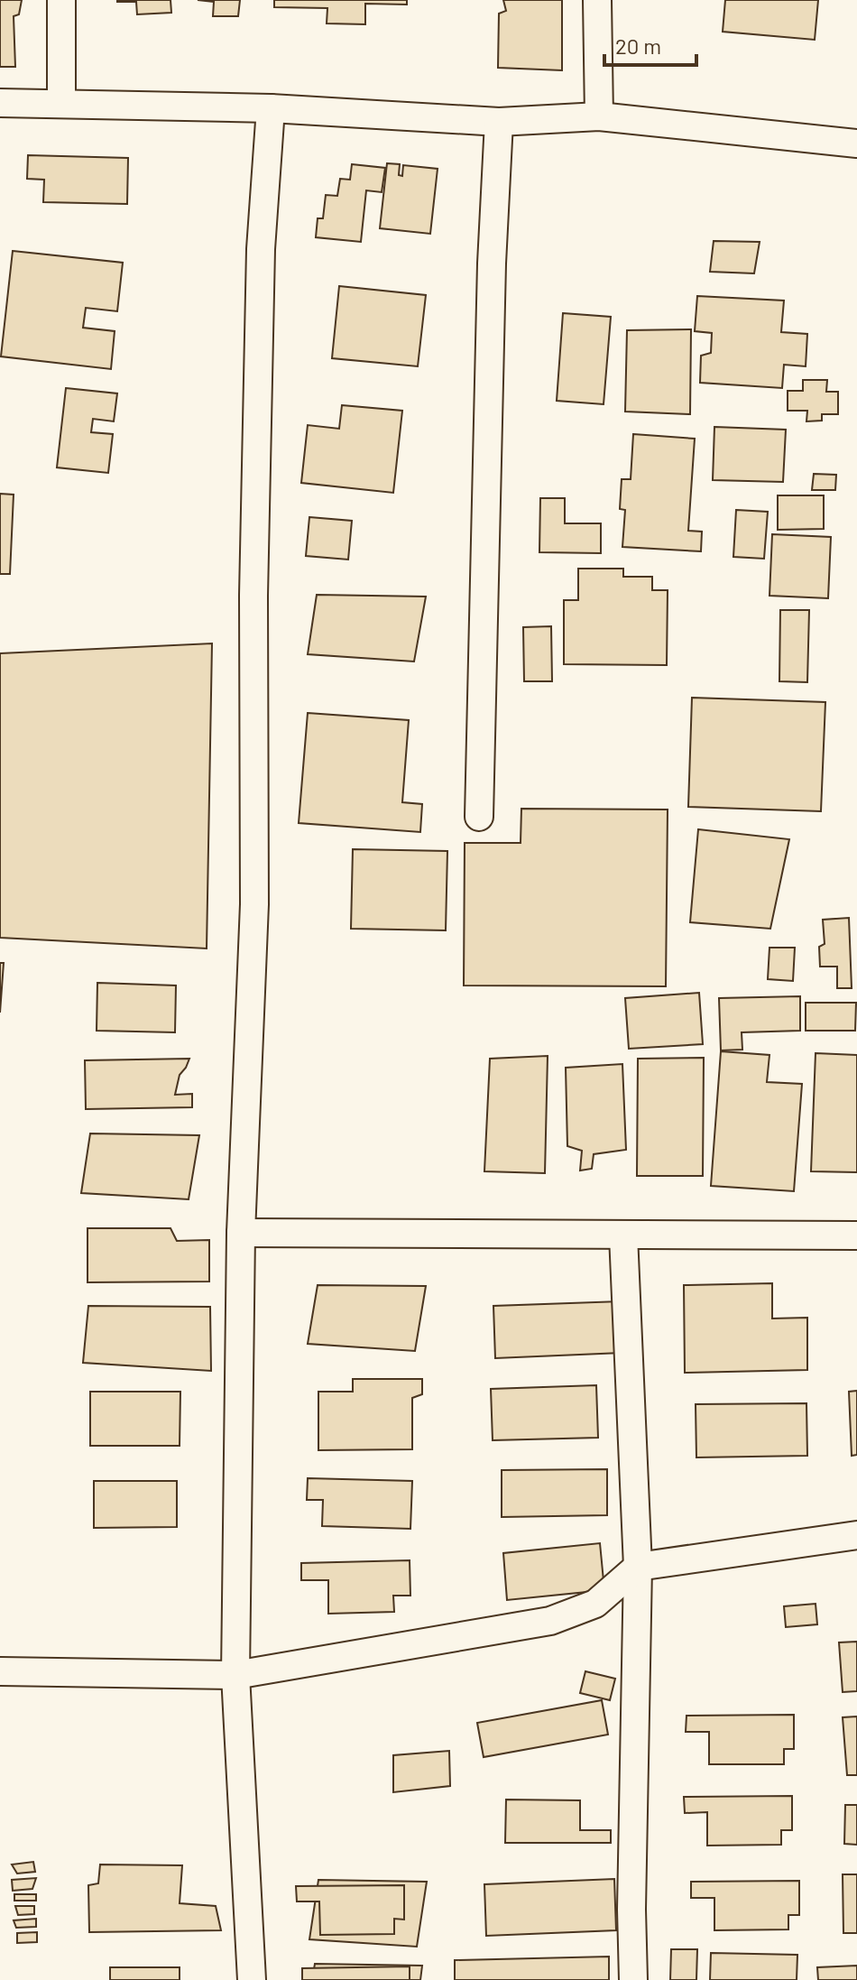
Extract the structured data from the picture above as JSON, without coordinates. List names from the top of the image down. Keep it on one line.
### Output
{"scale_bar":"20 m"}
